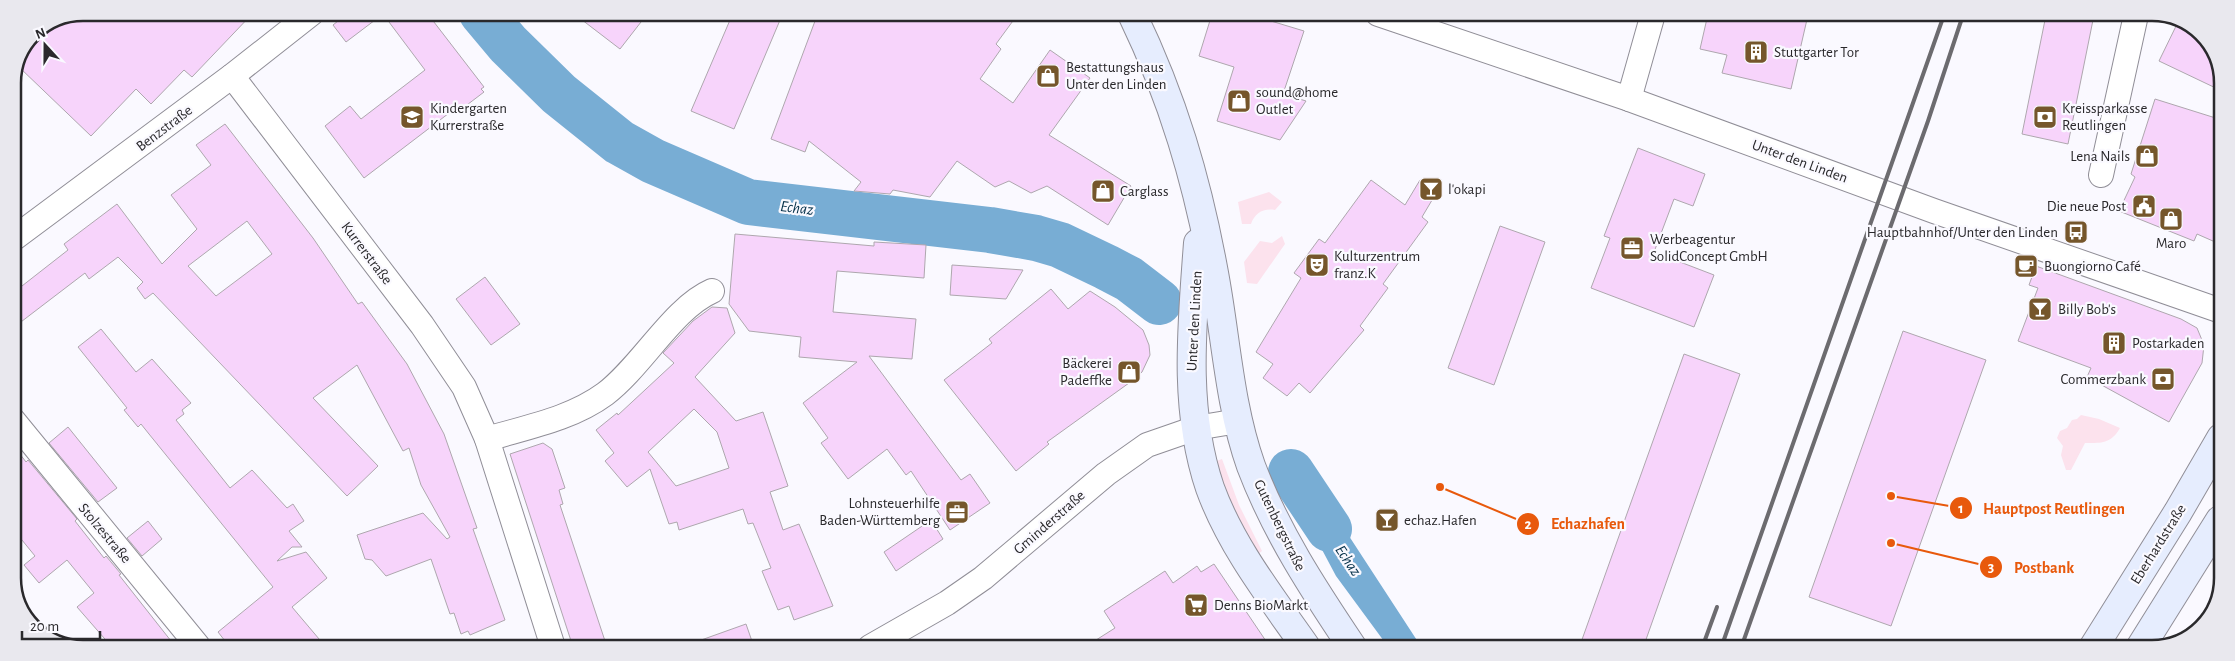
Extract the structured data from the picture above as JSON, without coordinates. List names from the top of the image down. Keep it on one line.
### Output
{"streets":{"main road":["Unter den Linden","Gutenbergstraße","Eberhardstraße"],"street":["Benzstraße","Kurrerstraße","Gminderstraße","Stolzestraße"]},"crossings":[["Benzstraße","Kurrerstraße"],["Unter den Linden","Gminderstraße"],["Unter den Linden","Gutenbergstraße"],["Gminderstraße","Gutenbergstraße"]],"water":["Echaz"],"places":{"building":["Stuttgarter Tor","Postarkaden"],"shop":["Bestattungshaus Unter den Linden","sound@home Outlet","Lena Nails","Carglass","Maro","Bäckerei Padeffke"],"school or university":["Kindergarten Kurrerstraße"],"bank":["Kreissparkasse Reutlingen","Commerzbank"],"bar":["l'okapi","Billy Bob's","echaz.Hafen"],"public building":["Die neue Post"],"bus stop":["Hauptbahnhof/Unter den Linden"],"office":["Werbeagentur SolidConcept GmbH","Lohnsteuerhilfe Baden-Württemberg"],"theatre":["Kulturzentrum franz.K"],"cafe":["Buongiorno Café"],"other":["Echazhafen","Hauptpost Reutlingen","Postbank"],"supermarket":["Denns BioMarkt"]},"scale_bar":"20 m","north":"top"}
